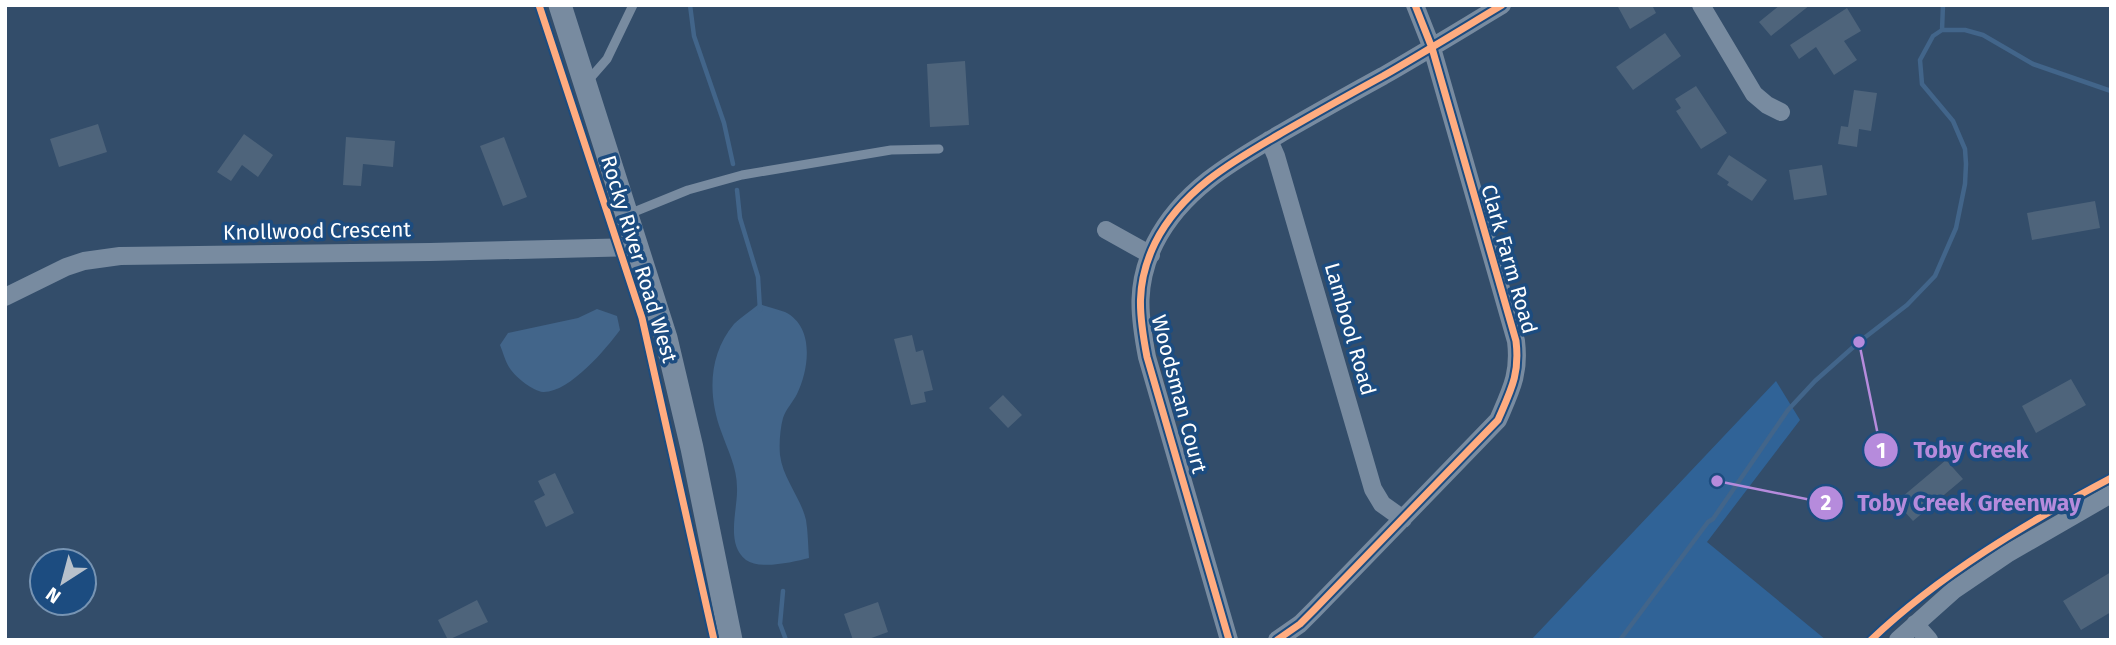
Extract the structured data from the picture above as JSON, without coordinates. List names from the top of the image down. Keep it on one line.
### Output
{"streets":{"street":["Knollwood Crescent","Rocky River Road West","Clark Farm Road","Lambool Road","Woodsman Court"]},"crossings":[["Knollwood Crescent","Rocky River Road West"],["Clark Farm Road","Lambool Road"],["Clark Farm Road","Woodsman Court"],["Lambool Road","Woodsman Court"]],"places":["Toby Creek","Toby Creek Greenway"],"north":"bottom left"}
